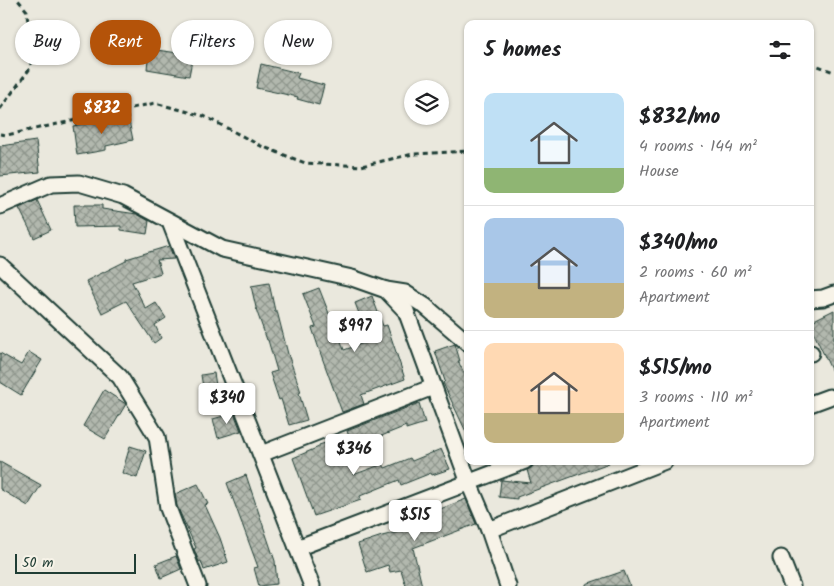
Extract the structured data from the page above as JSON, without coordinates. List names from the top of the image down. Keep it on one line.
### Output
{"scale_bar":"50 m","page":{"chip":["Buy","Rent","Filters","New"],"heading":"5 homes","list":[{"name":"$832/mo","note":"4 rooms · 144 m² · House"},{"name":"$340/mo","note":"2 rooms · 60 m² · Apartment"},{"name":"$515/mo","note":"3 rooms · 110 m² · Apartment"}],"price":["$832","$997","$340","$346","$515"],"scale":"50 m"}}
